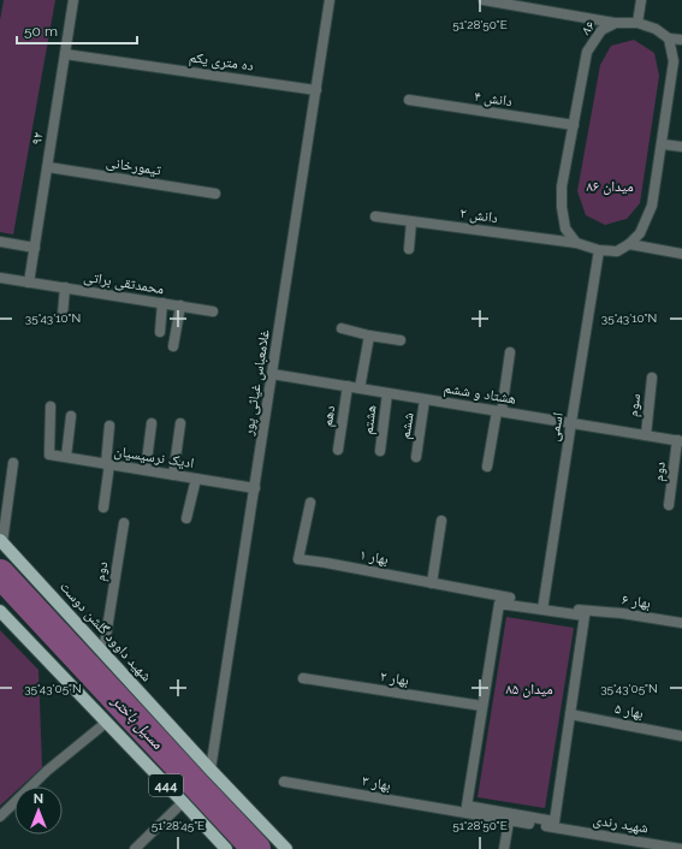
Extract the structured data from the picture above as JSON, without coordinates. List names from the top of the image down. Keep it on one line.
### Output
{"streets":{"main road":["شهید داوود گلشن دوست","444"],"street":["۸۶","ده متری یکم","دانش ۴","۹۲","تیمورخانی","دانش ۲","محمدتقی براتی","غلامعباس غیاثی پور","هشتاد و ششم","سوم","دهم","هشتم","ششم","اسمی","ادیک نرسیسیان","دوم","بهار ۱","بهار ۶","بهار ۲","بهار ۵","بهار ۳","شهید رندی"]},"crossings":[["۸۶","دانش ۴"],["۸۶","دانش ۲"],["ده متری یکم","۹۲"],["ده متری یکم","غلامعباس غیاثی پور"],["۹۲","تیمورخانی"],["۹۲","محمدتقی براتی"],["غلامعباس غیاثی پور","هشتاد و ششم"],["غلامعباس غیاثی پور","ادیک نرسیسیان"],["غلامعباس غیاثی پور","شهید داوود گلشن دوست"],["هشتاد و ششم","سوم"],["هشتاد و ششم","دهم"],["هشتاد و ششم","هشتم"],["هشتاد و ششم","ششم"],["هشتاد و ششم","اسمی"],["هشتاد و ششم","دوم"],["اسمی","بهار ۱"],["اسمی","بهار ۶"],["دوم","شهید داوود گلشن دوست"],["بهار ۱","بهار ۶"],["بهار ۳","شهید رندی"]],"water":["مسیل باختر"],"parks":["میدان ۸۶","میدان ۸۵"],"scale_bar":"50 m","north":"top","coordinates":["51°28'50\"E","35°43'10\"N","35°43'05\"N","51°28'45\"E"]}
